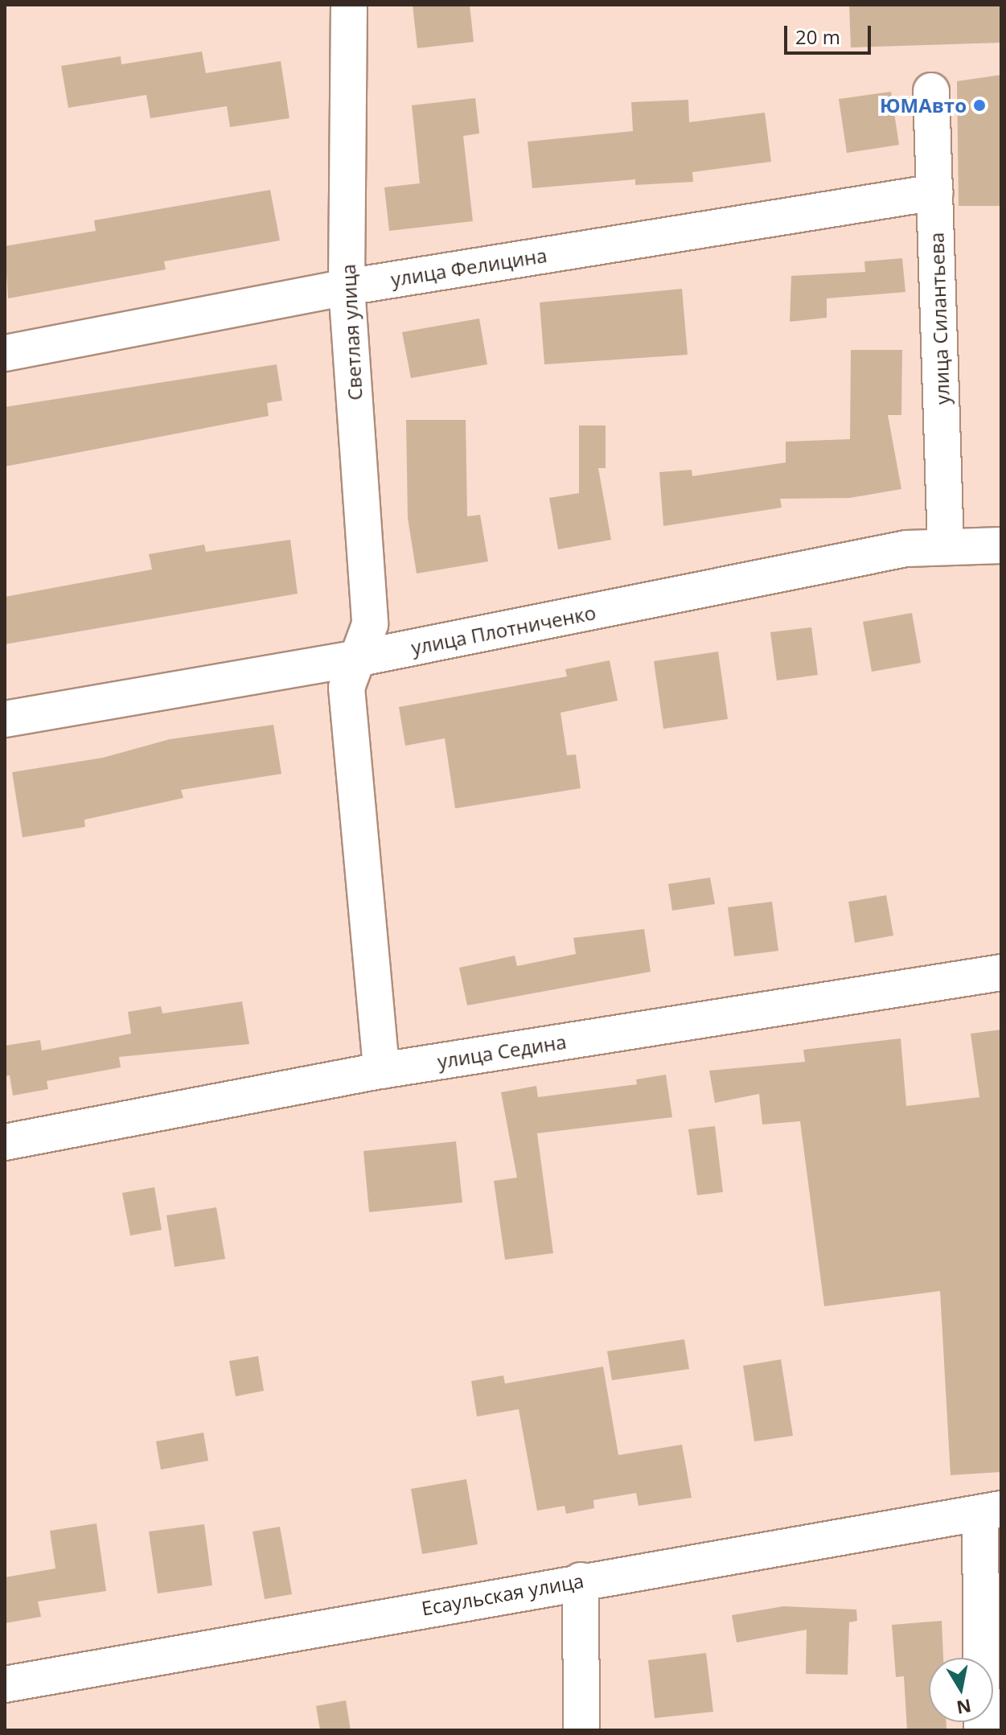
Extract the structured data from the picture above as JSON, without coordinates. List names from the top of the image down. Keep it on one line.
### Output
{"streets":{"street":["улица Фелицина","улица Силантьева","Светлая улица","улица Плотниченко","улица Седина","Есаульская улица"]},"crossings":[["улица Фелицина","улица Силантьева"],["улица Фелицина","Светлая улица"],["улица Силантьева","улица Плотниченко"],["Светлая улица","улица Плотниченко"],["Светлая улица","улица Седина"]],"places":["ЮМАвто"],"scale_bar":"20 m","north":"bottom"}
